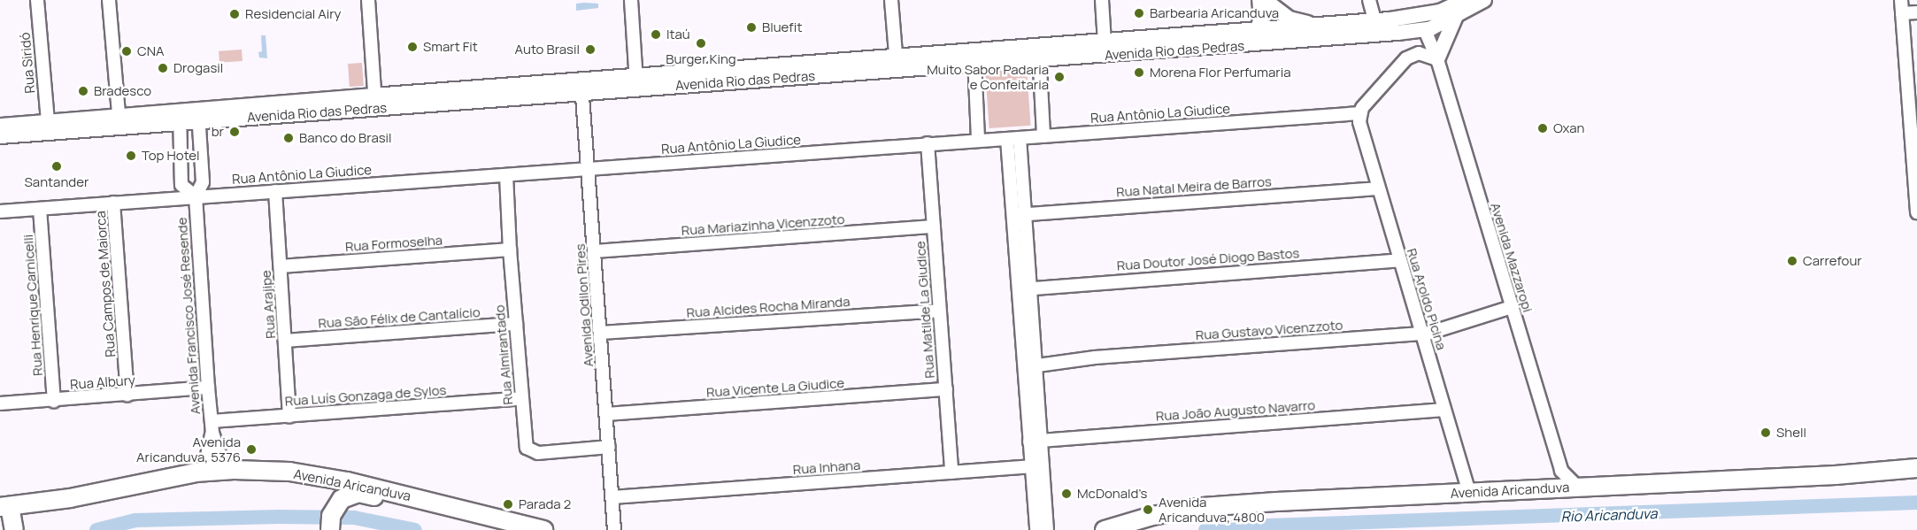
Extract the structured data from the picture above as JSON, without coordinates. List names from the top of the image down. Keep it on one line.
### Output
{"streets":{"highway":["Avenida Aricanduva"],"main road":["Avenida Rio das Pedras"],"street":["Rua Siridó","Rua Antônio La Giudice","Rua Natal Meira de Barros","Rua Mariazinha Vicenzzoto","Rua Formoselha","Avenida Mazzaropi","Rua Doutor José Diogo Bastos","Rua Campos de Maiorca","Rua Aroldo Picina","Rua Arajipe","Rua Henrique Carnicelli","Avenida Odilon Pires","Rua Alcides Rocha Miranda","Rua Matilde La Giudice","Avenida Francisco José Resende","Rua São Félix de Cantalício","Rua Gustavo Vicenzzoto","Rua Almirantado","Rua Albury","Rua Vicente La Giudice","Rua Luís Gonzaga de Sylos","Rua João Augusto Navarro","Rua Inhana"]},"crossings":[["Avenida Rio das Pedras","Rua Siridó"],["Avenida Rio das Pedras","Avenida Mazzaropi"],["Avenida Rio das Pedras","Avenida Odilon Pires"],["Rua Antônio La Giudice","Rua Campos de Maiorca"],["Rua Antônio La Giudice","Rua Aroldo Picina"],["Rua Antônio La Giudice","Rua Arajipe"],["Rua Antônio La Giudice","Rua Henrique Carnicelli"],["Rua Antônio La Giudice","Avenida Odilon Pires"],["Rua Antônio La Giudice","Rua Matilde La Giudice"],["Rua Antônio La Giudice","Avenida Francisco José Resende"],["Rua Antônio La Giudice","Rua Almirantado"],["Rua Natal Meira de Barros","Rua Aroldo Picina"],["Rua Mariazinha Vicenzzoto","Avenida Odilon Pires"],["Rua Mariazinha Vicenzzoto","Rua Matilde La Giudice"],["Rua Formoselha","Rua Arajipe"],["Rua Formoselha","Rua Almirantado"],["Avenida Mazzaropi","Rua Gustavo Vicenzzoto"],["Avenida Mazzaropi","Avenida Aricanduva"],["Rua Doutor José Diogo Bastos","Rua Aroldo Picina"],["Rua Campos de Maiorca","Rua Albury"],["Rua Aroldo Picina","Rua Gustavo Vicenzzoto"],["Rua Aroldo Picina","Rua João Augusto Navarro"],["Rua Aroldo Picina","Avenida Aricanduva"],["Rua Arajipe","Rua São Félix de Cantalício"],["Rua Arajipe","Rua Luís Gonzaga de Sylos"],["Rua Henrique Carnicelli","Rua Albury"],["Avenida Odilon Pires","Rua Alcides Rocha Miranda"],["Avenida Odilon Pires","Rua Almirantado"],["Avenida Odilon Pires","Rua Vicente La Giudice"],["Avenida Odilon Pires","Rua Inhana"],["Rua Alcides Rocha Miranda","Rua Matilde La Giudice"],["Rua Matilde La Giudice","Rua Vicente La Giudice"],["Rua Matilde La Giudice","Rua Inhana"],["Avenida Francisco José Resende","Rua Albury"],["Avenida Francisco José Resende","Rua Luís Gonzaga de Sylos"],["Avenida Francisco José Resende","Avenida Aricanduva"],["Rua São Félix de Cantalício","Rua Almirantado"],["Rua Almirantado","Rua Luís Gonzaga de Sylos"]],"water":["Rio Aricanduva"],"places":["Barbearia Aricanduva","Residencial Airy","Bluefit","Itaú","Burger King","Smart Fit","Auto Brasil","CNA","Drogasil","Morena Flor Perfumaria","Muito Sabor Padaria e Confeitaria","Bradesco","Oxan","br","Banco do Brasil","Top Hotel","Santander","Carrefour","Shell","Avenida Aricanduva, 5376","McDonald's","Parada 2","Avenida Aricanduva, 4800"]}
